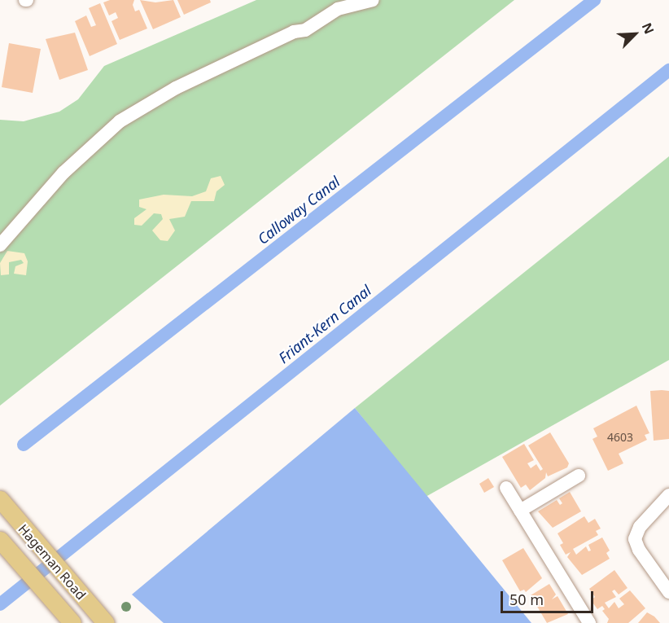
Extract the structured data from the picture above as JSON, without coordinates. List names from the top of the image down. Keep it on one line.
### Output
{"streets":{"main road":["Hageman Road"]},"water":["Calloway Canal","Friant-Kern Canal"],"house_numbers":["4603"],"scale_bar":"50 m","north":"top right"}
